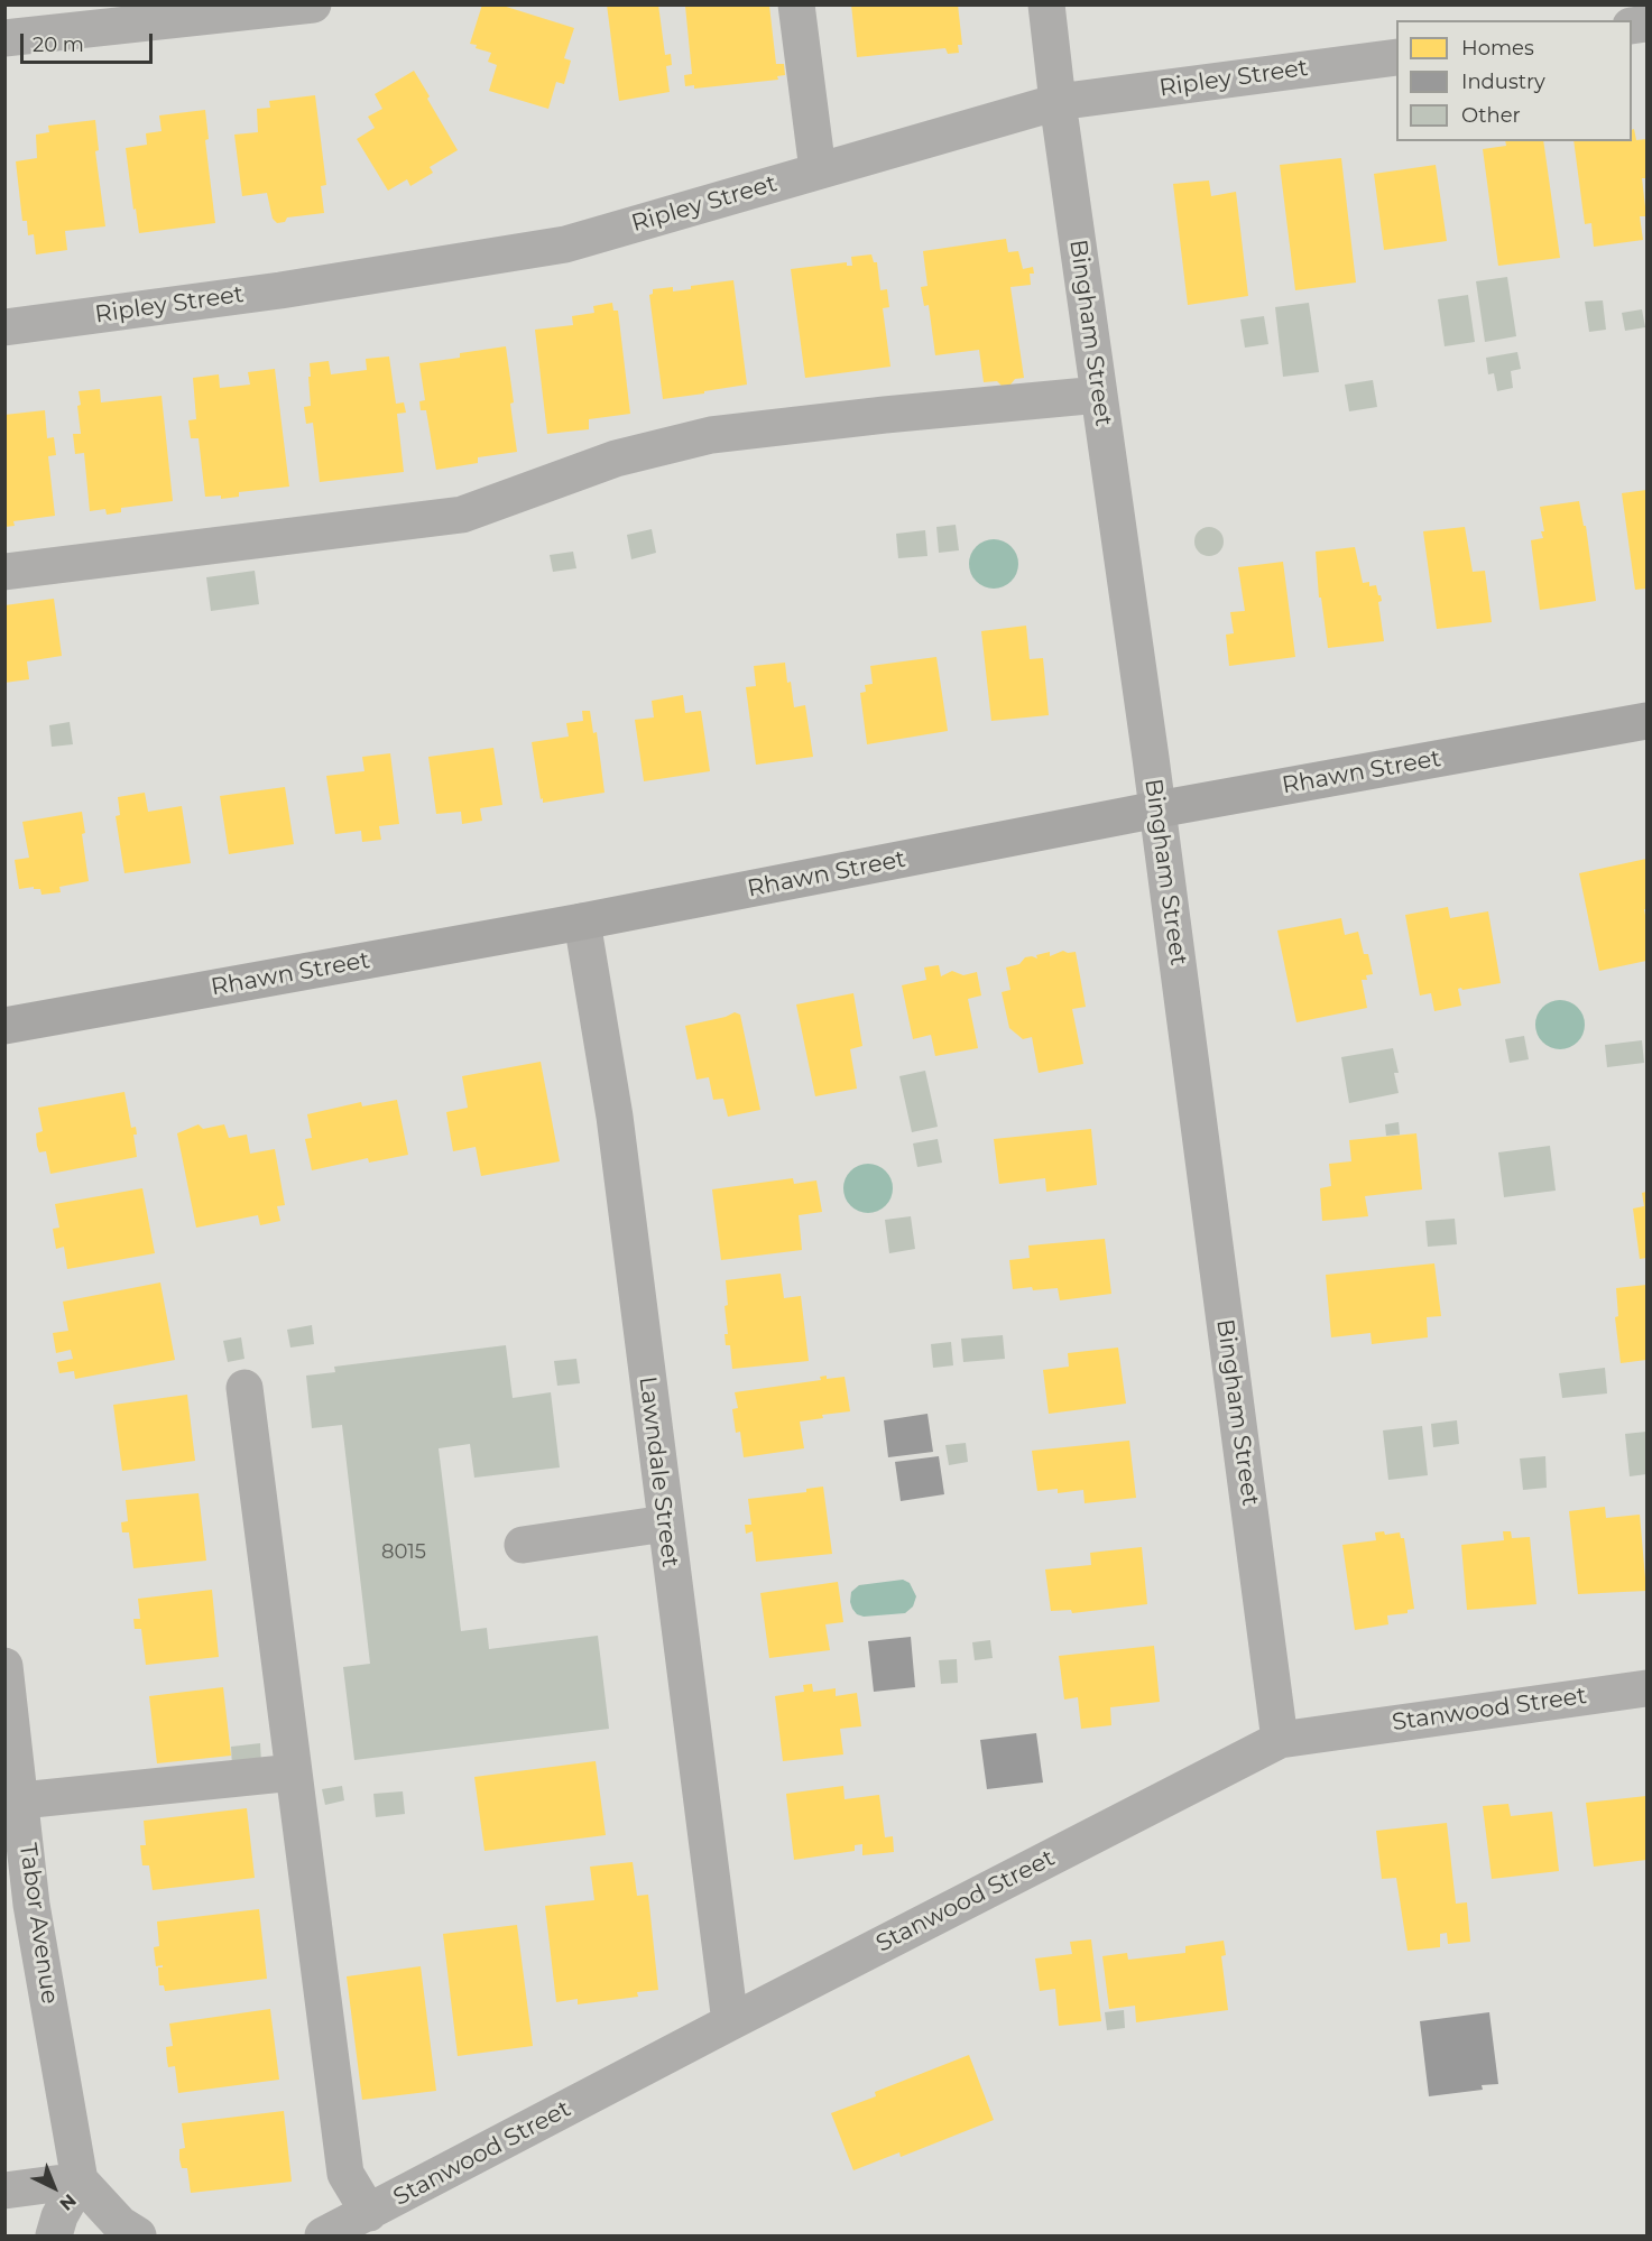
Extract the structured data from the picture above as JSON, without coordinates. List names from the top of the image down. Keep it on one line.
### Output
{"streets":{"main road":["Rhawn Street"],"street":["Ripley Street","Bingham Street","Lawndale Street","Stanwood Street","Tabor Avenue"]},"crossings":[["Ripley Street","Bingham Street"],["Bingham Street","Rhawn Street"],["Bingham Street","Stanwood Street"],["Rhawn Street","Lawndale Street"],["Lawndale Street","Stanwood Street"]],"house_numbers":["8015"],"legend":["Homes","Industry","Other"],"scale_bar":"20 m","north":"bottom right"}
